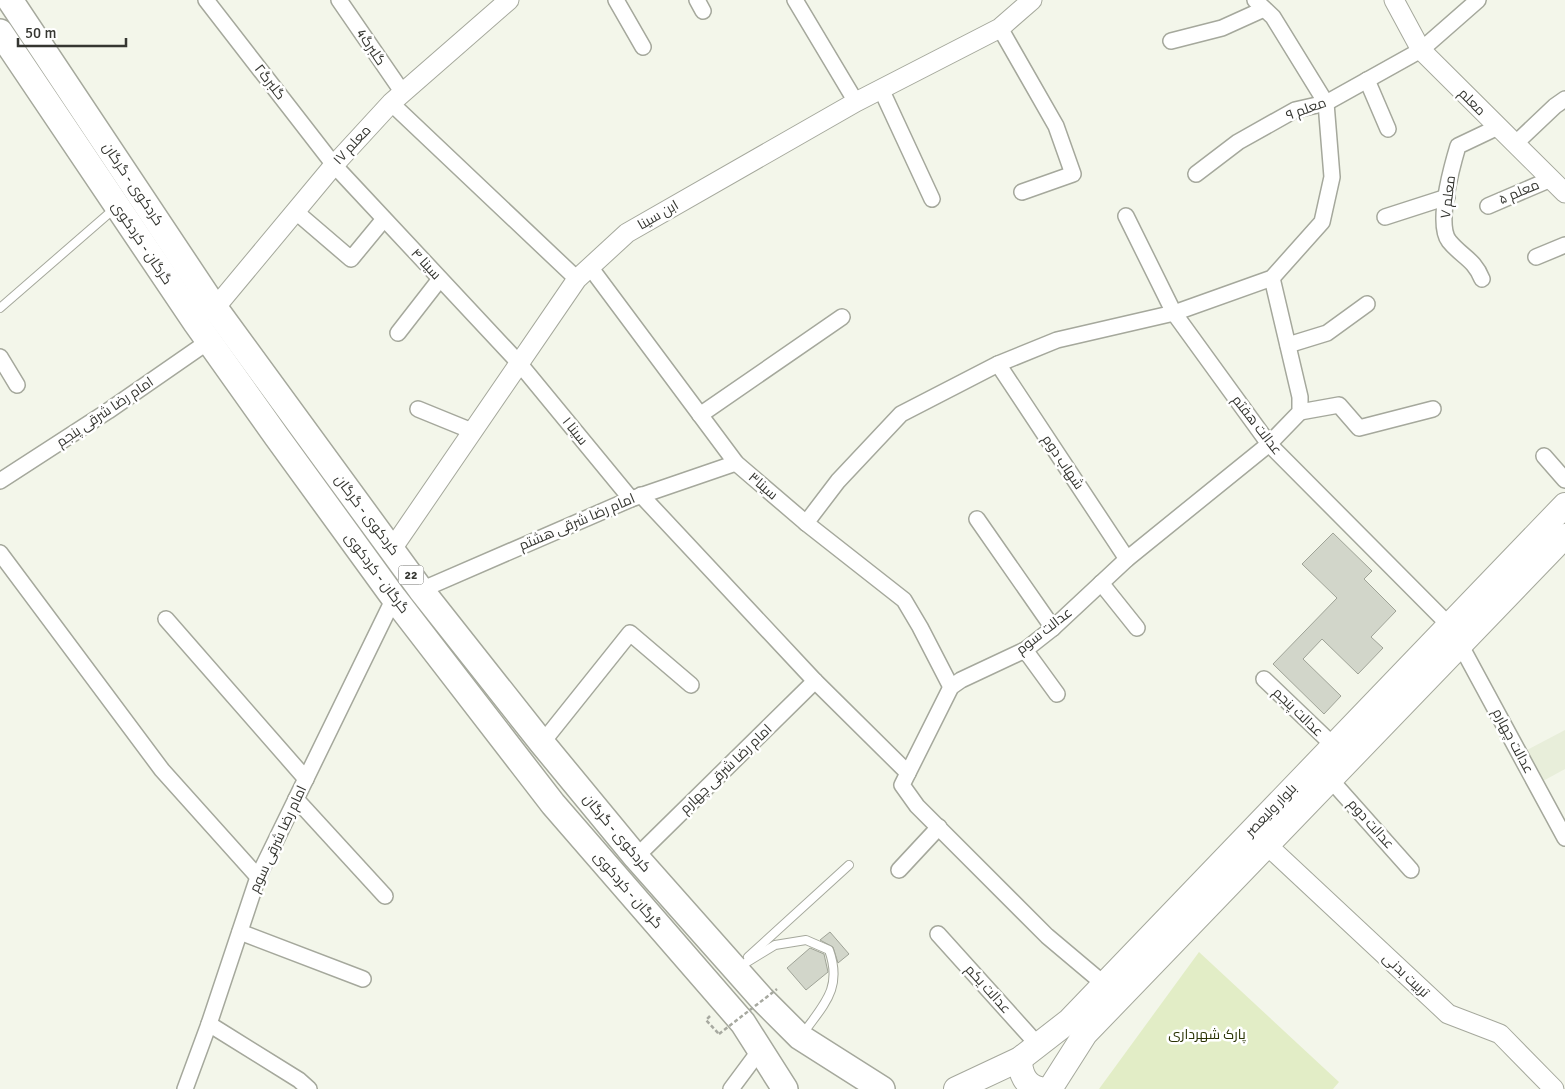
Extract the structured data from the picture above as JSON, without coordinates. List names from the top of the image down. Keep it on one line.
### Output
{"streets":{"highway":["کردکوی - گرگان","گرگان - کردکوی","22"],"main road":["بلوار ولیعصر"],"street":["گلبرگ4","گلبرگ۲","معلم","معلم ۹","معلم ۱۷","معلم ۵","معلم ۷","ابن سینا","سینا ۴","امام رضا شرقی پنجم","عدالت هفتم","سینا ۱","شهاب دوم","سینا۳","امام رضا شرقی هشتم","عدالت سوم","عدالت پنجم","عدالت چهارم","امام رضا شرقی چهارم","عدالت دوم","امام رضا شرقی سوم","تربیت بدنی","عدالت یکم"]},"crossings":[["گلبرگ4","معلم ۱۷"],["گلبرگ4","ابن سینا"],["گلبرگ4","سینا۳"],["گلبرگ۲","معلم ۱۷"],["گلبرگ۲","سینا ۴"],["معلم","معلم ۹"],["معلم","معلم ۵"],["معلم","معلم ۷"],["معلم ۱۷","کردکوی - گرگان"],["معلم ۱۷","سینا ۴"],["کردکوی - گرگان","ابن سینا"],["کردکوی - گرگان","امام رضا شرقی هشتم"],["کردکوی - گرگان","امام رضا شرقی چهارم"],["ابن سینا","سینا ۴"],["ابن سینا","سینا ۱"],["ابن سینا","سینا۳"],["گرگان - کردکوی","امام رضا شرقی پنجم"],["گرگان - کردکوی","امام رضا شرقی سوم"],["سینا ۴","سینا ۱"],["عدالت هفتم","عدالت سوم"],["عدالت هفتم","عدالت چهارم"],["عدالت هفتم","بلوار ولیعصر"],["سینا ۱","امام رضا شرقی هشتم"],["سینا ۱","امام رضا شرقی چهارم"],["شهاب دوم","عدالت سوم"],["سینا۳","امام رضا شرقی هشتم"],["سینا۳","عدالت سوم"],["عدالت پنجم","بلوار ولیعصر"],["عدالت چهارم","بلوار ولیعصر"],["بلوار ولیعصر","عدالت دوم"],["بلوار ولیعصر","تربیت بدنی"],["بلوار ولیعصر","عدالت یکم"]],"parks":["پارک شهرداری"],"scale_bar":"50 m"}
